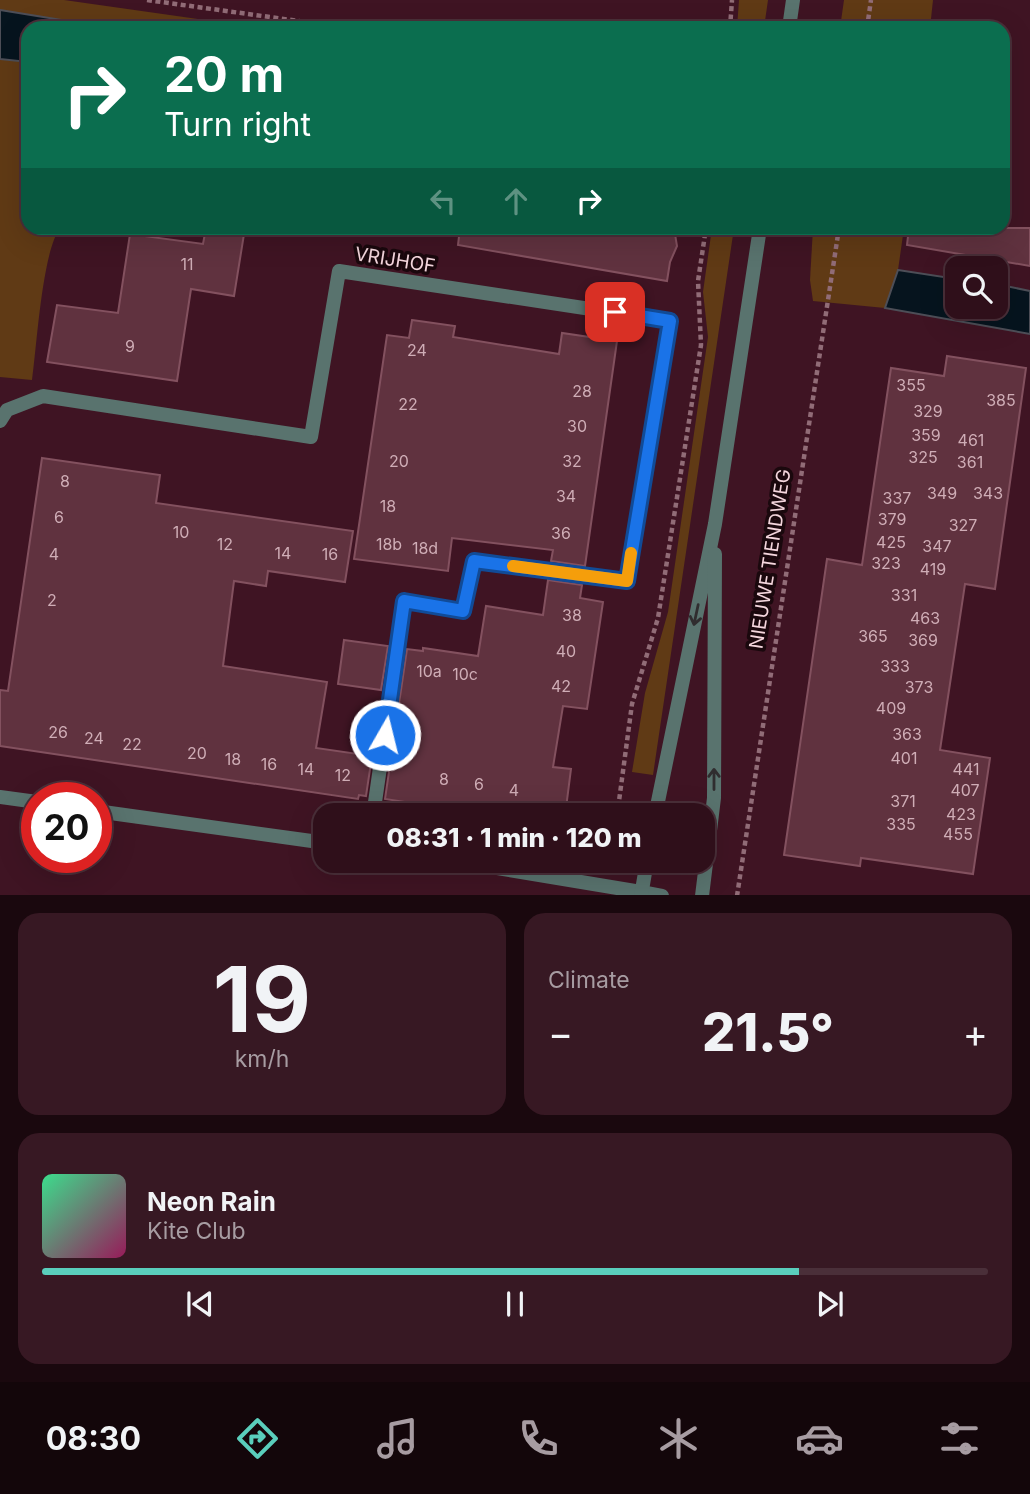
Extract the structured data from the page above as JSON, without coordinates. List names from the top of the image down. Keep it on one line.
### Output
{"streets":{"street":["VRIJHOF"],"path":["NIEUWE TIENDWEG"]},"house_numbers":["11","9","24","355","28","385","22","329","30","359","461","325","20","32","361","8","349","343","34","337","18","6","379","327","10","36","425","12","18b","347","18d","14","4","16","323","419","331","2","38","463","365","369","40","333","10a","10c","42","373","409","26","363","24","22","20","401","18","16","14","441","12","8","6","4","407","371","423","335","455"],"page":{"turn":["20 m","Turn right"],"limit":"20","trip":"08:31 · 1 min · 120 m","tile":[["19","km/h"],"Climate"],"heat":["−","21.5°","+"],"song":["Neon Rain","Kite Club"],"tabs":"08:30"}}
